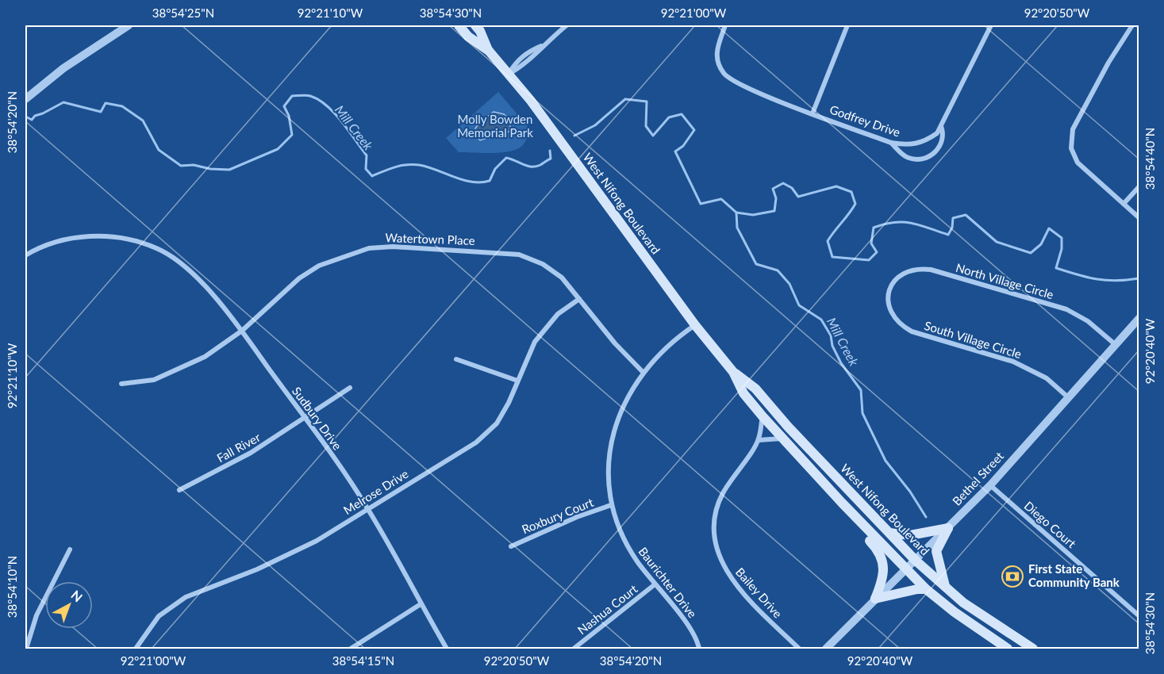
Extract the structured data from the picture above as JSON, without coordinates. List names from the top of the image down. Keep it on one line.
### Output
{"streets":{"main road":["West Nifong Boulevard"],"street":["Godfrey Drive","Watertown Place","North Village Circle","South Village Circle","Sudbury Drive","Fall River","Bethel Street","Melrose Drive","Roxbury Court","Diego Court","Baurichter Drive","Bailey Drive","Nashua Court"]},"crossings":[["West Nifong Boulevard","Bethel Street"],["West Nifong Boulevard","Baurichter Drive"],["West Nifong Boulevard","Bailey Drive"],["Watertown Place","Sudbury Drive"],["Watertown Place","Melrose Drive"],["Watertown Place","Baurichter Drive"],["North Village Circle","South Village Circle"],["North Village Circle","Bethel Street"],["South Village Circle","Bethel Street"],["Sudbury Drive","Fall River"],["Sudbury Drive","Melrose Drive"],["Bethel Street","Diego Court"],["Roxbury Court","Baurichter Drive"],["Baurichter Drive","Nashua Court"]],"water":["Mill Creek"],"parks":["Molly Bowden Memorial Park"],"places":{"bank":["First State Community Bank"]},"north":"top right","coordinates":["38°54'25\"N","92°21'10\"W","38°54'30\"N","92°21'00\"W","92°20'50\"W","38°54'20\"N","38°54'40\"N","92°20'40\"W","38°54'10\"N","38°54'15\"N"]}
